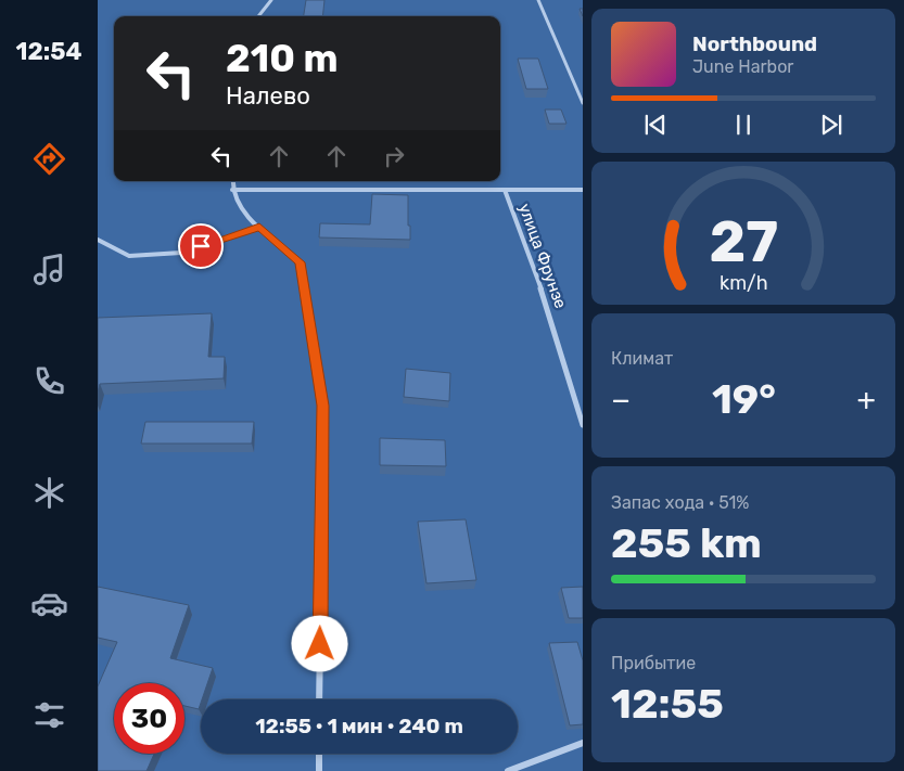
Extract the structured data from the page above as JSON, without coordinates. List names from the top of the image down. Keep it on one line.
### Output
{"streets":{"street":["улица Фрунзе"]},"page":{"tabs":"12:54","turn":["210 m","Налево"],"song":["Northbound","June Harbor"],"tile":["Климат",["Запас хода · 51%","255 km"],["Прибытие","12:55"]],"heat":["−","19°","+"],"limit":"30","trip":"12:55 · 1 мин · 240 m","gauge":["27","km/h"]}}
